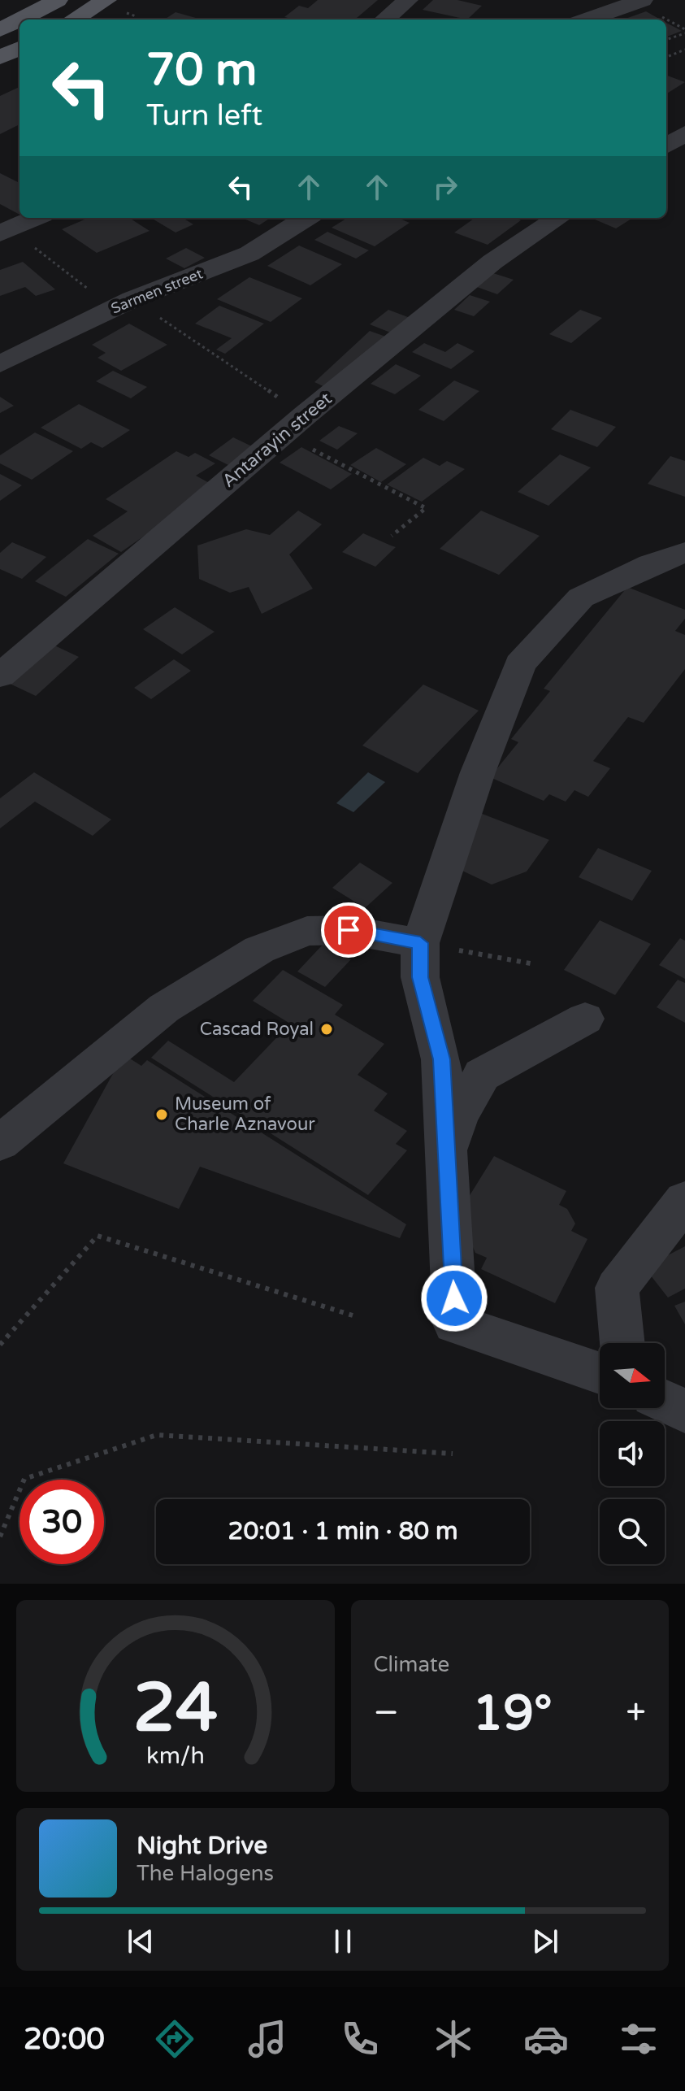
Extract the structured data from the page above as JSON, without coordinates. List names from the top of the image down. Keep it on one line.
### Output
{"streets":{"street":["Sarmen street","Antarayin street"]},"places":["Cascad Royal","Museum of Charle Aznavour"],"north":"right","page":{"turn":["70 m","Turn left"],"limit":"30","trip":"20:01 · 1 min · 80 m","tile":"Climate","heat":["−","19°","+"],"song":["Night Drive","The Halogens"],"tabs":"20:00","gauge":["24","km/h"]}}
